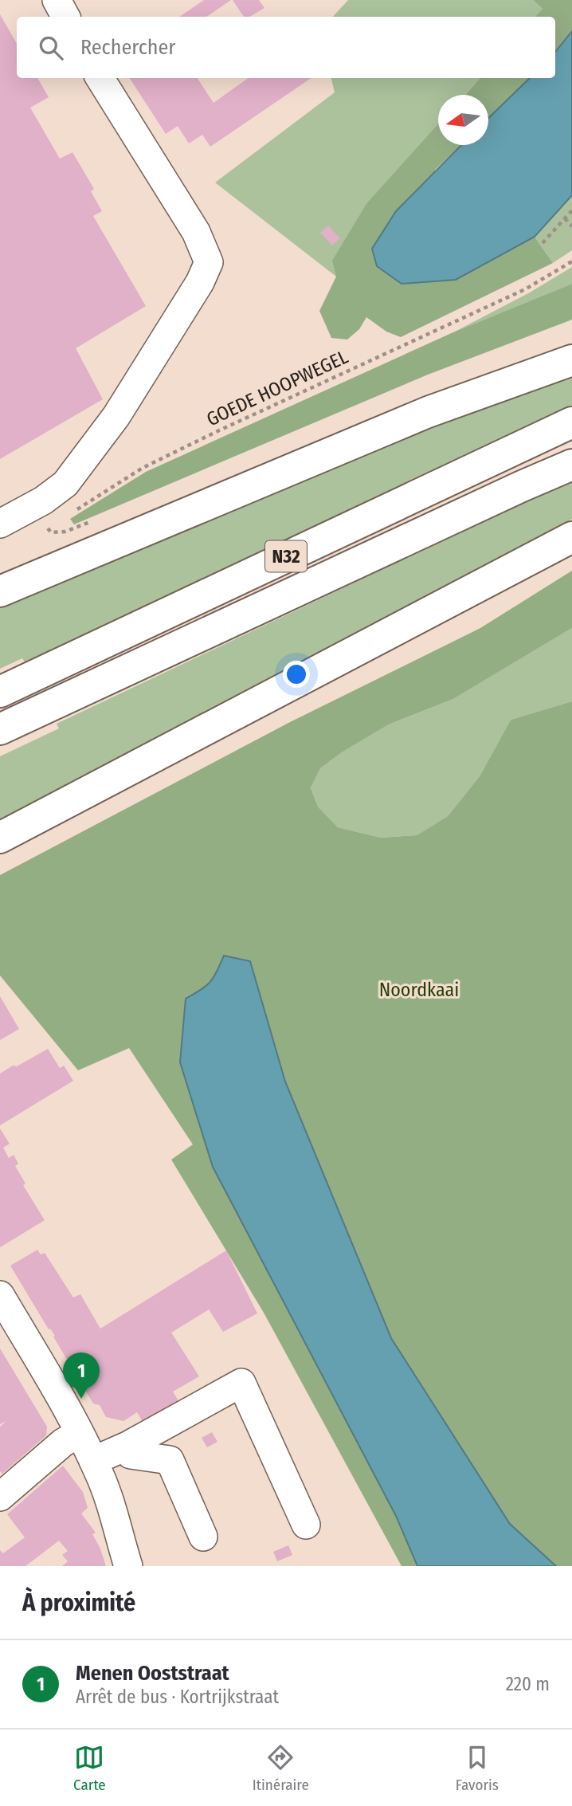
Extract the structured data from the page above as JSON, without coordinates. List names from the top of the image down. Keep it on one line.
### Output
{"streets":{"highway":["N32"],"path":["GOEDE HOOPWEGEL"]},"parks":["Noordkaai"],"north":"left","page":{"search":"Rechercher","pins":"1","heading":"À proximité","list":[{"mark":"1","name":"Menen Ooststraat","note":"Arrêt de bus · Kortrijkstraat","value":"220 m"}],"nav":["Carte","Itinéraire","Favoris"]}}
